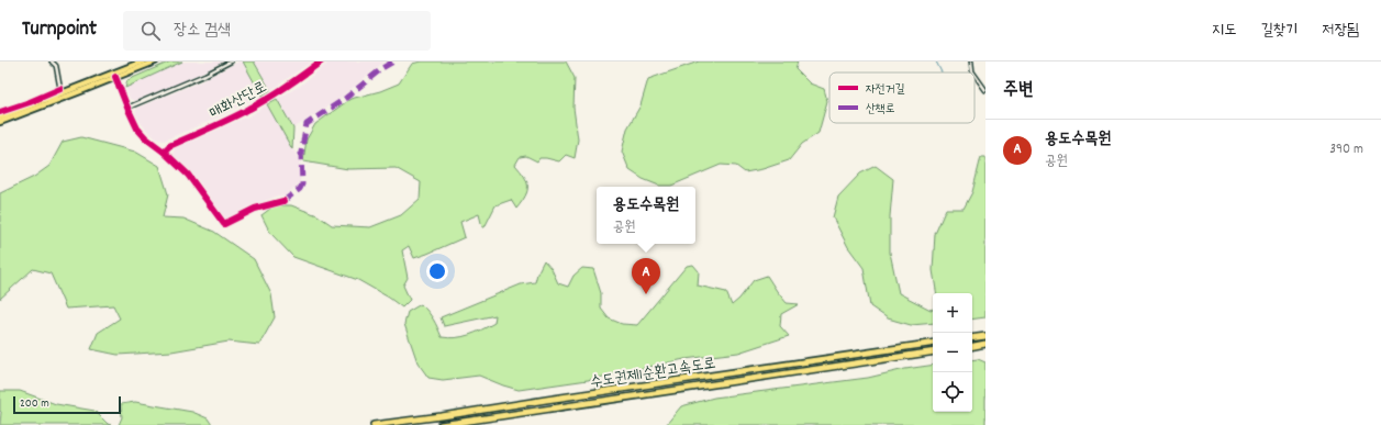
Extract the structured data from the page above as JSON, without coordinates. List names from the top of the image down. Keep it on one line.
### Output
{"streets":{"highway":["수도권제1순환고속도로"],"street":["매화산단로"]},"legend":["자전거길","산책로"],"scale_bar":"200 m","page":{"header":"Turnpoint","search":"장소 검색","nav":["지도","길찾기","저장됨"],"heading":"주변","list":[{"mark":"A","name":"용도수목원","note":"공원","value":"390 m"}],"popup":["용도수목원","공원"],"pins":"A","map_buttons":["+","−"],"scale":"200 m"}}
